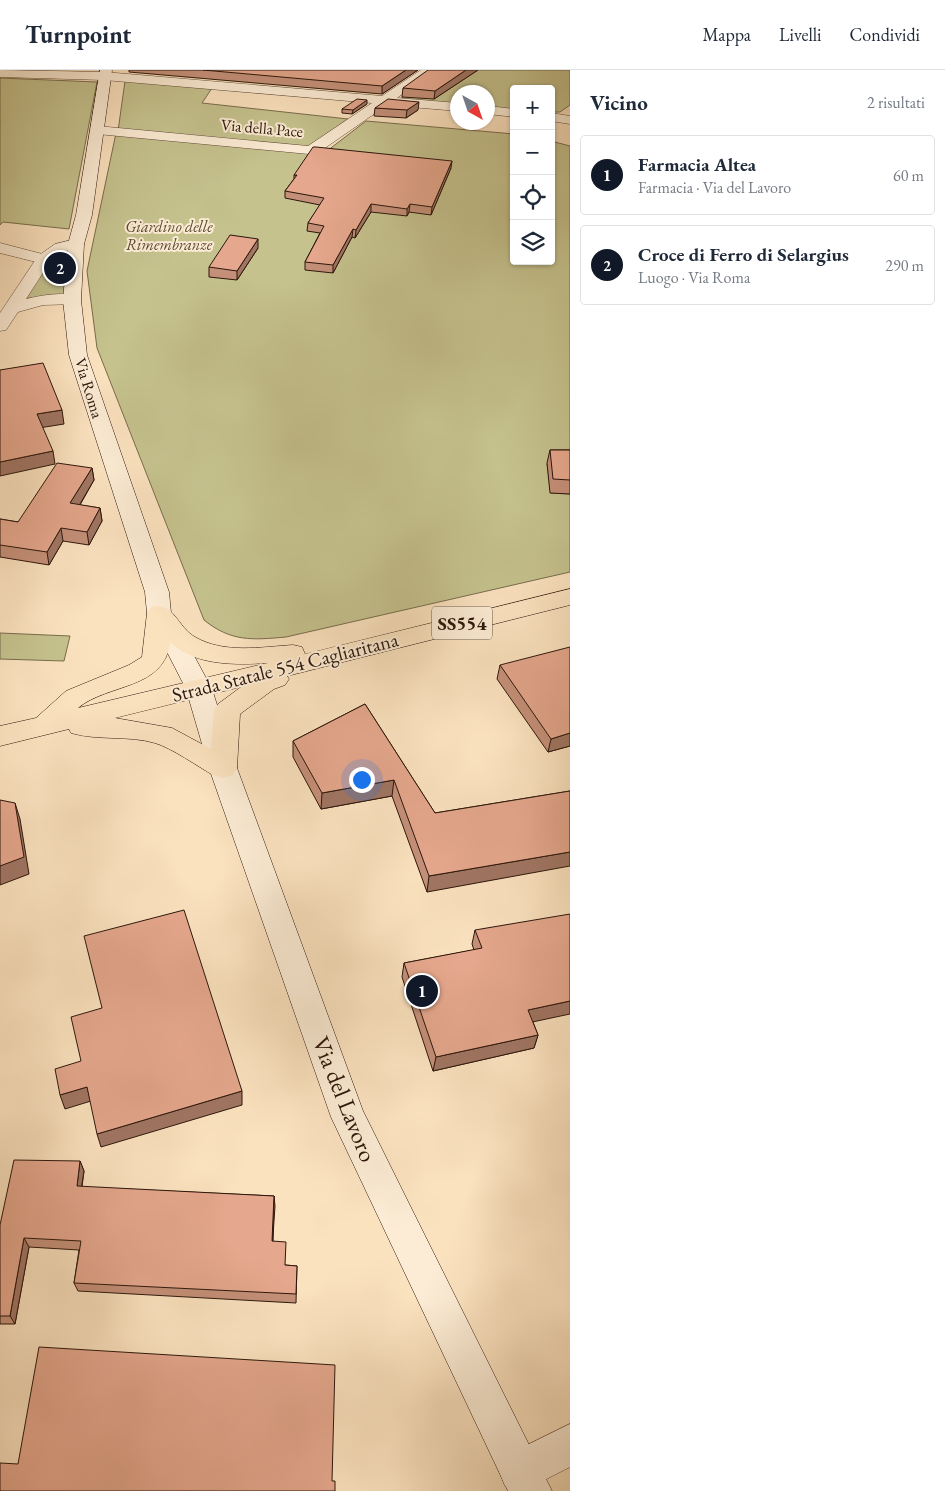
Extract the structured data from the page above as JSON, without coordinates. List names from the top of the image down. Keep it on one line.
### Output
{"streets":{"main road":["Via della Pace","Via Roma","SS554","Strada Statale 554 Cagliaritana","Via del Lavoro"]},"crossings":[["Via della Pace","Via Roma"],["Via Roma","Strada Statale 554 Cagliaritana"],["Via Roma","Via del Lavoro"],["Strada Statale 554 Cagliaritana","Via del Lavoro"]],"parks":["Giardino delle Rimembranze"],"north":"bottom right","page":{"header":"Turnpoint","nav":["Mappa","Livelli","Condividi"],"heading":["Vicino","2 risultati"],"map_buttons":["+","−"],"list":[{"mark":"1","name":"Farmacia Altea","note":"Farmacia · Via del Lavoro","value":"60 m"},{"mark":"2","name":"Croce di Ferro di Selargius","note":"Luogo · Via Roma","value":"290 m"}],"pins":["2","1"]}}
